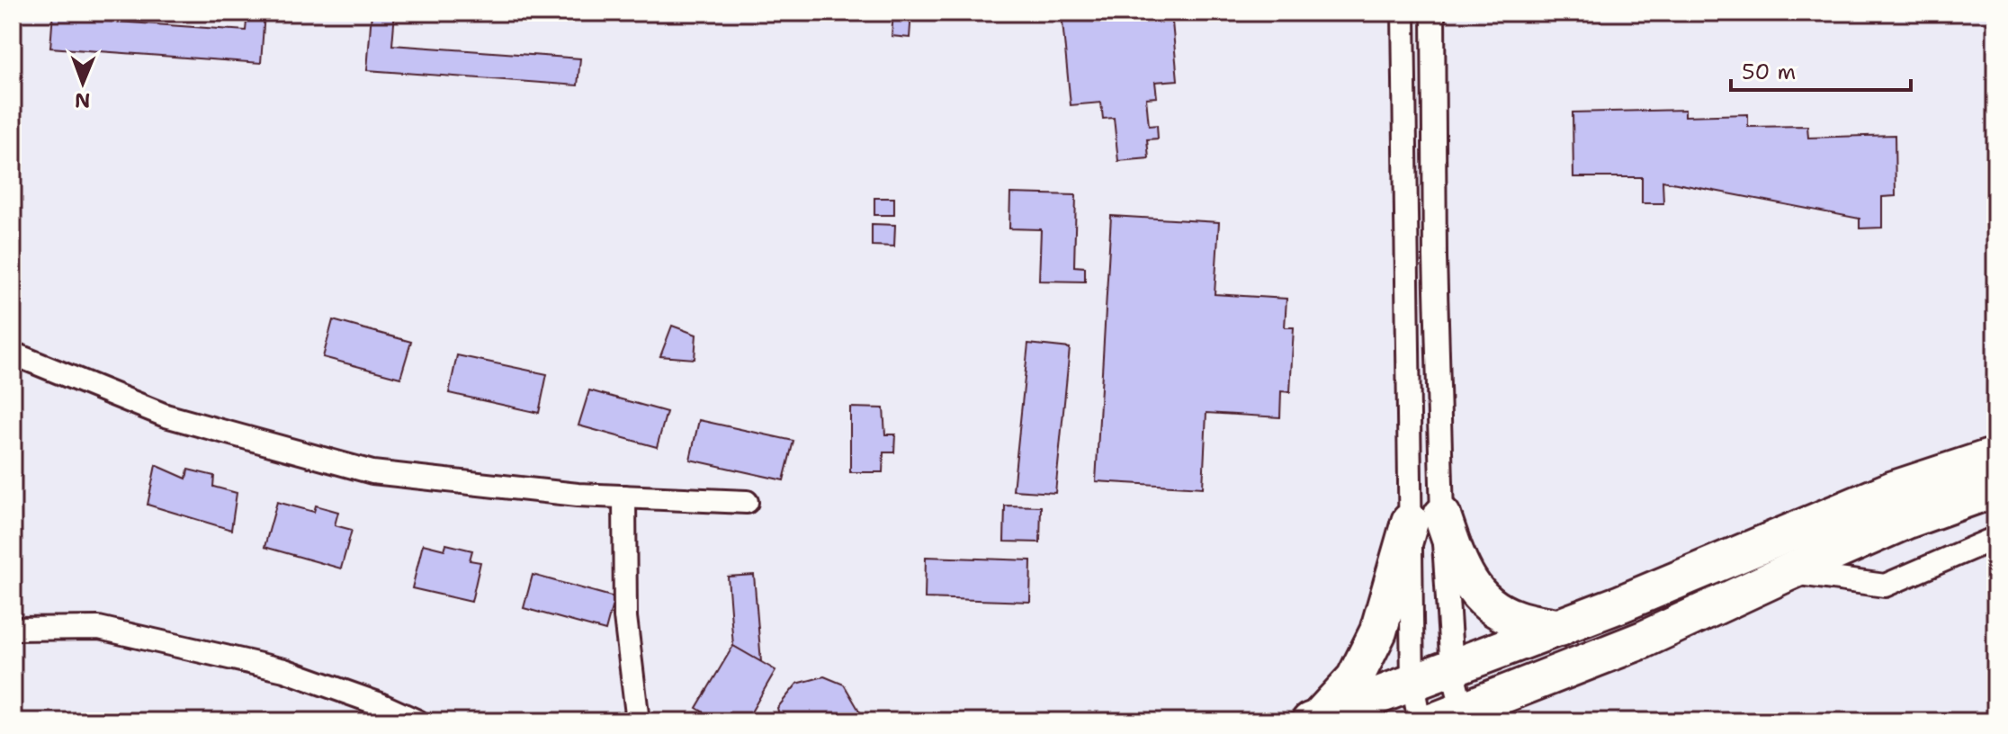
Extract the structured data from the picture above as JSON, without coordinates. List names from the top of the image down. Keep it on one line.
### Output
{"scale_bar":"50 m","north":"bottom"}
